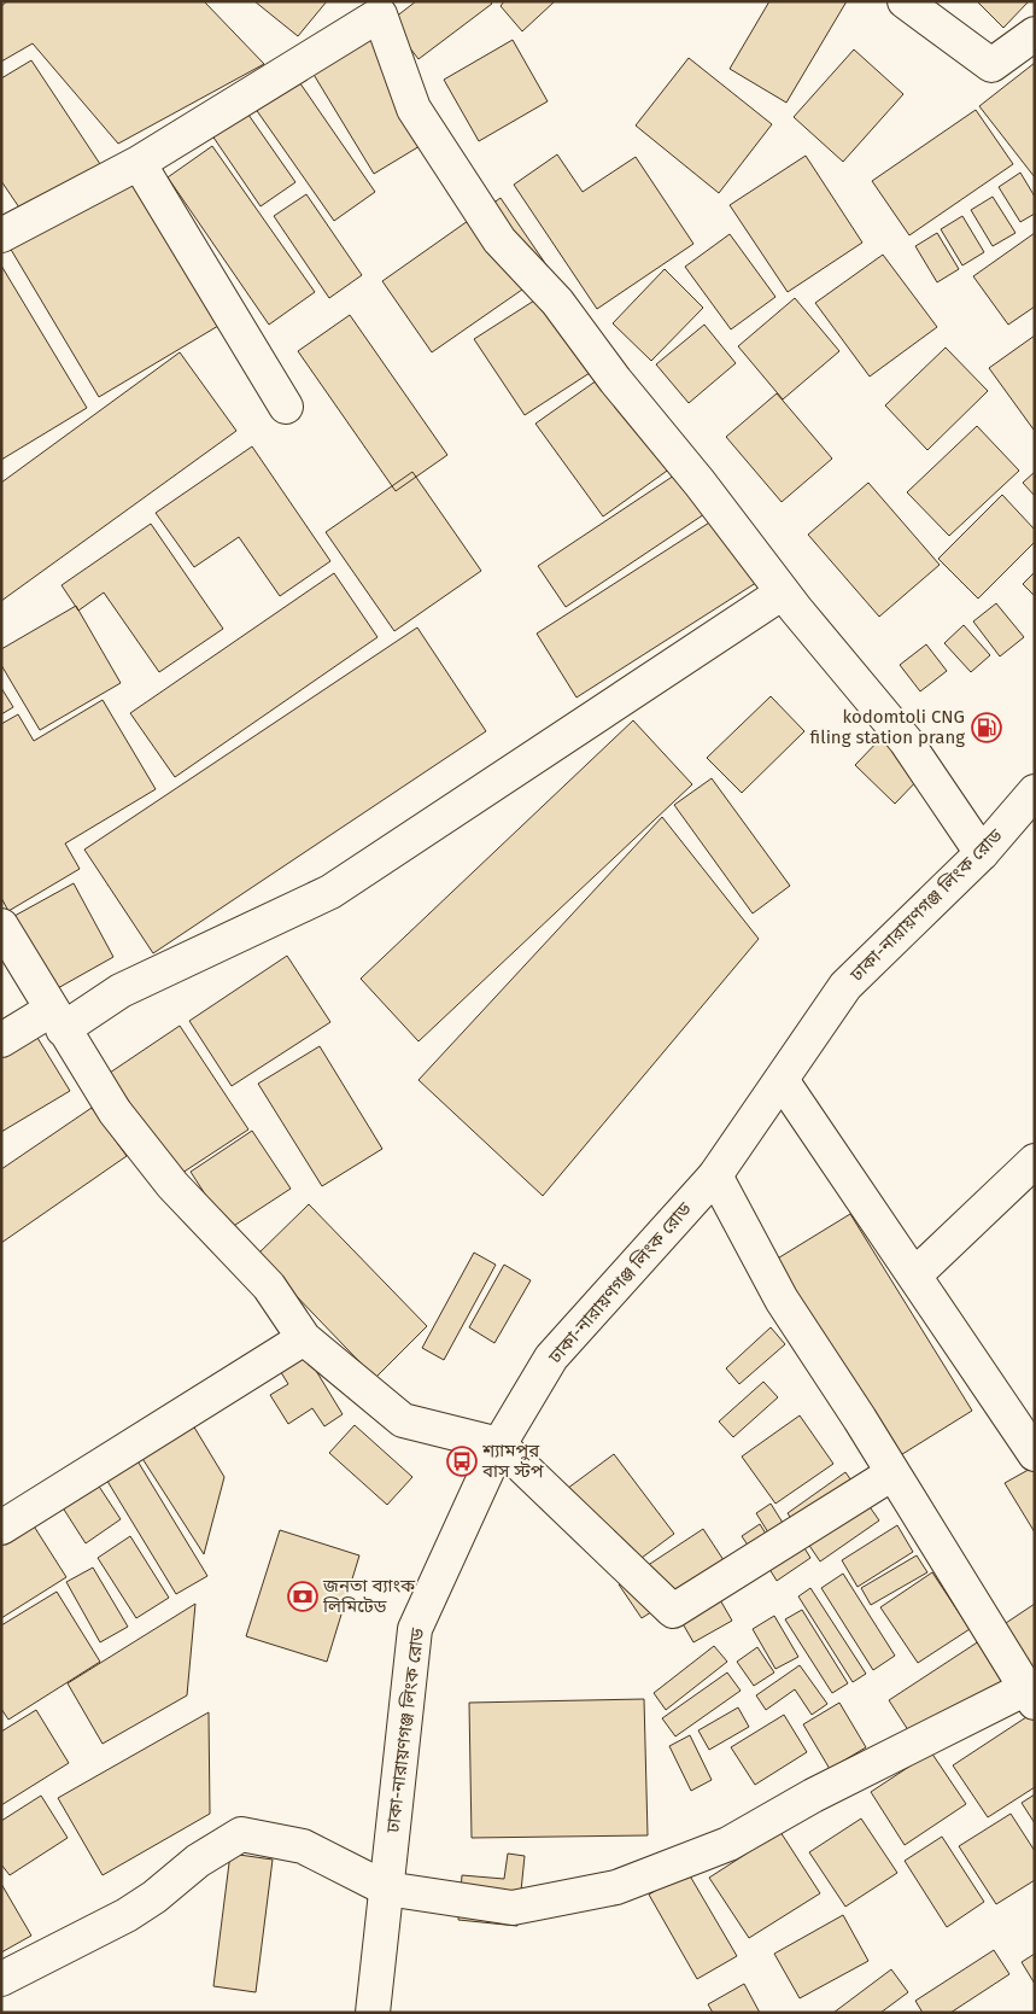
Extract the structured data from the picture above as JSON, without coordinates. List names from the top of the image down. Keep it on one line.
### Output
{"streets":{"main road":["ঢাকা-নারায়ণগঞ্জ লিংক রোড"]},"places":{"fuel station":["kodomtoli CNG filing station prang"],"bus stop":["শ্যামপুর বাস স্টপ"],"bank":["জনতা ব্যাংক লিমিটেড"]}}
